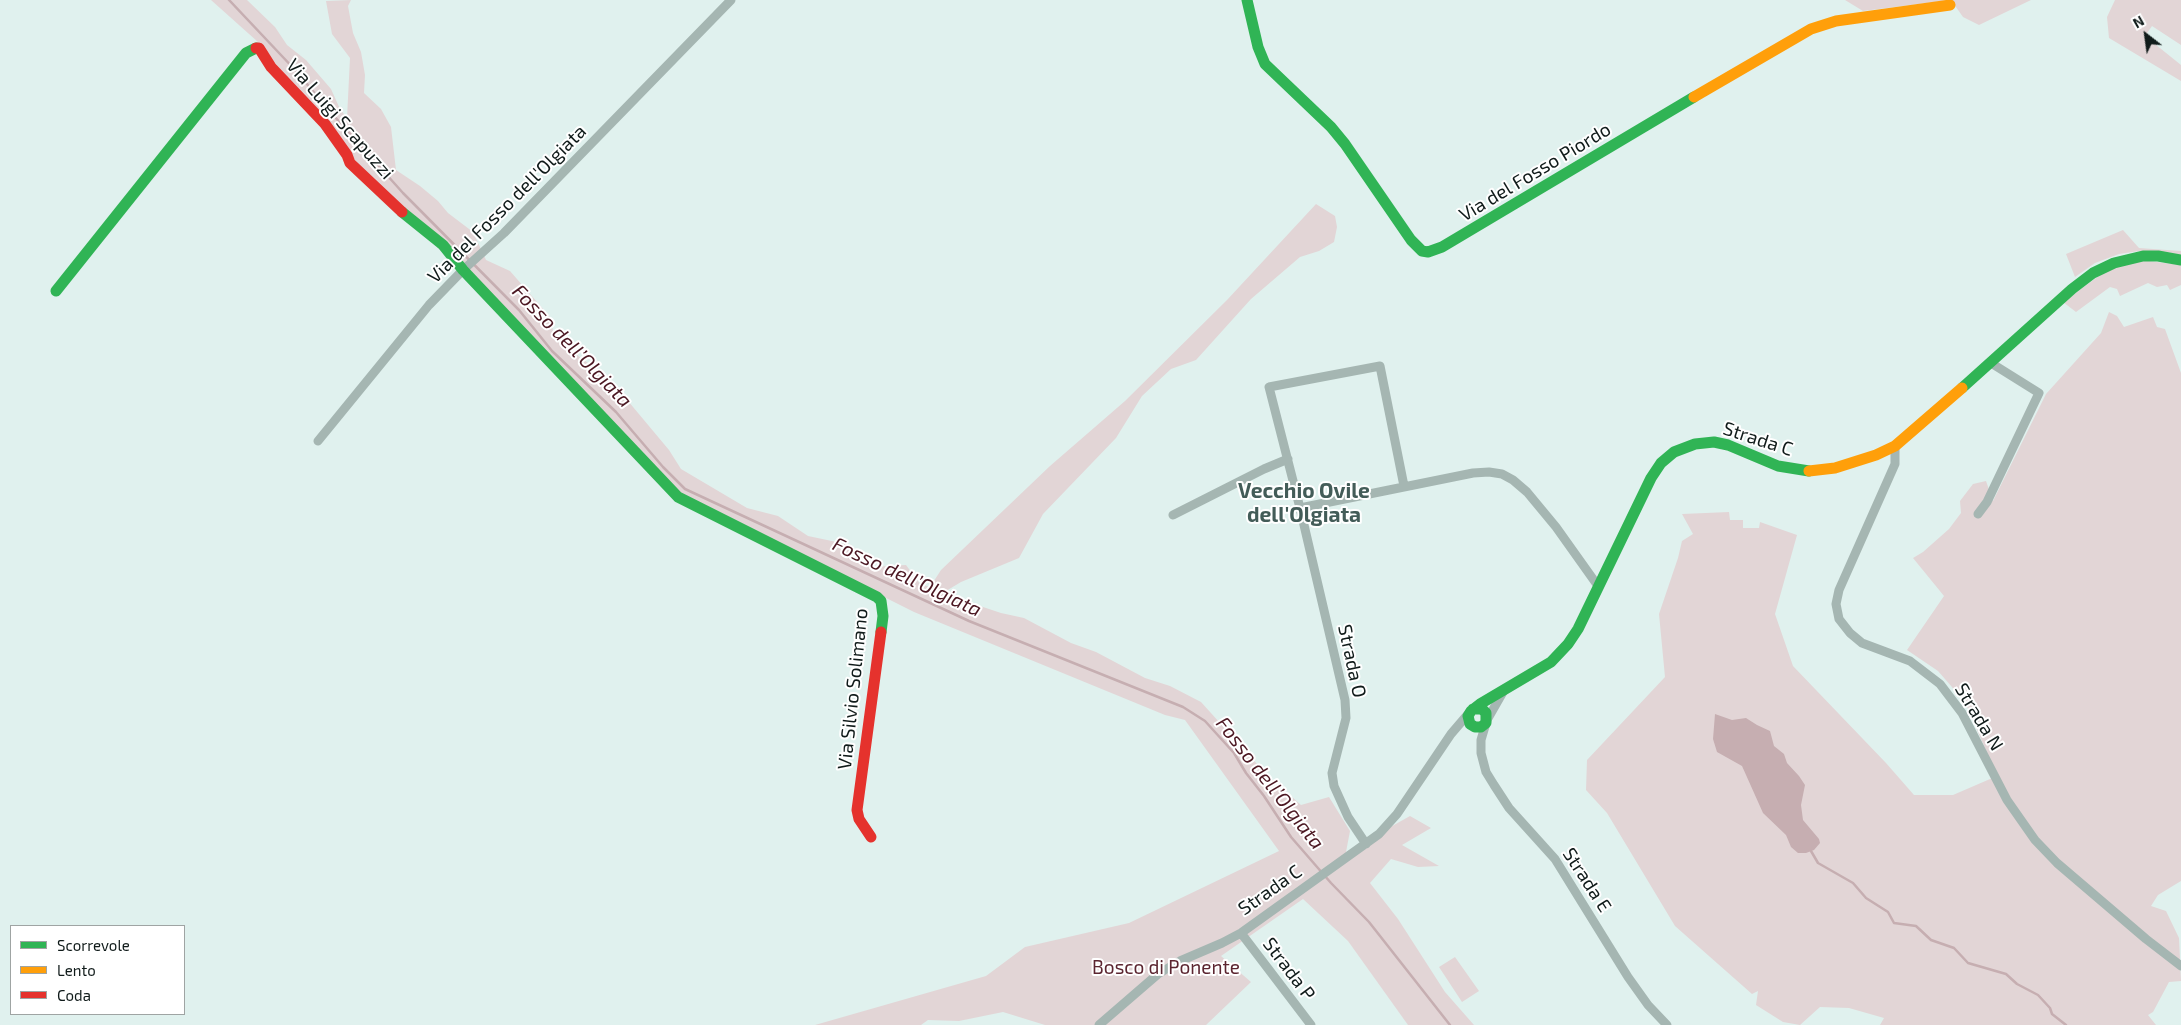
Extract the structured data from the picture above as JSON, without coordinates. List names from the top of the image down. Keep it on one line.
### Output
{"streets":{"street":["Via Luigi Scapuzzi","Via del Fosso Piordo","Via del Fosso dell'Olgiata","Strada C","Strada O","Via Silvio Solimano","Strada N","Strada E","Strada P"]},"crossings":[["Via Luigi Scapuzzi","Via del Fosso dell'Olgiata"],["Via Luigi Scapuzzi","Via Silvio Solimano"],["Via del Fosso dell'Olgiata","Via Silvio Solimano"],["Strada C","Strada O"],["Strada C","Strada N"],["Strada C","Strada E"],["Strada C","Strada P"]],"districts":["Vecchio Ovile dell'Olgiata"],"water":["Fosso dell’Olgiata"],"parks":["Bosco di Ponente"],"legend":["Scorrevole","Lento","Coda"],"north":"top left"}
